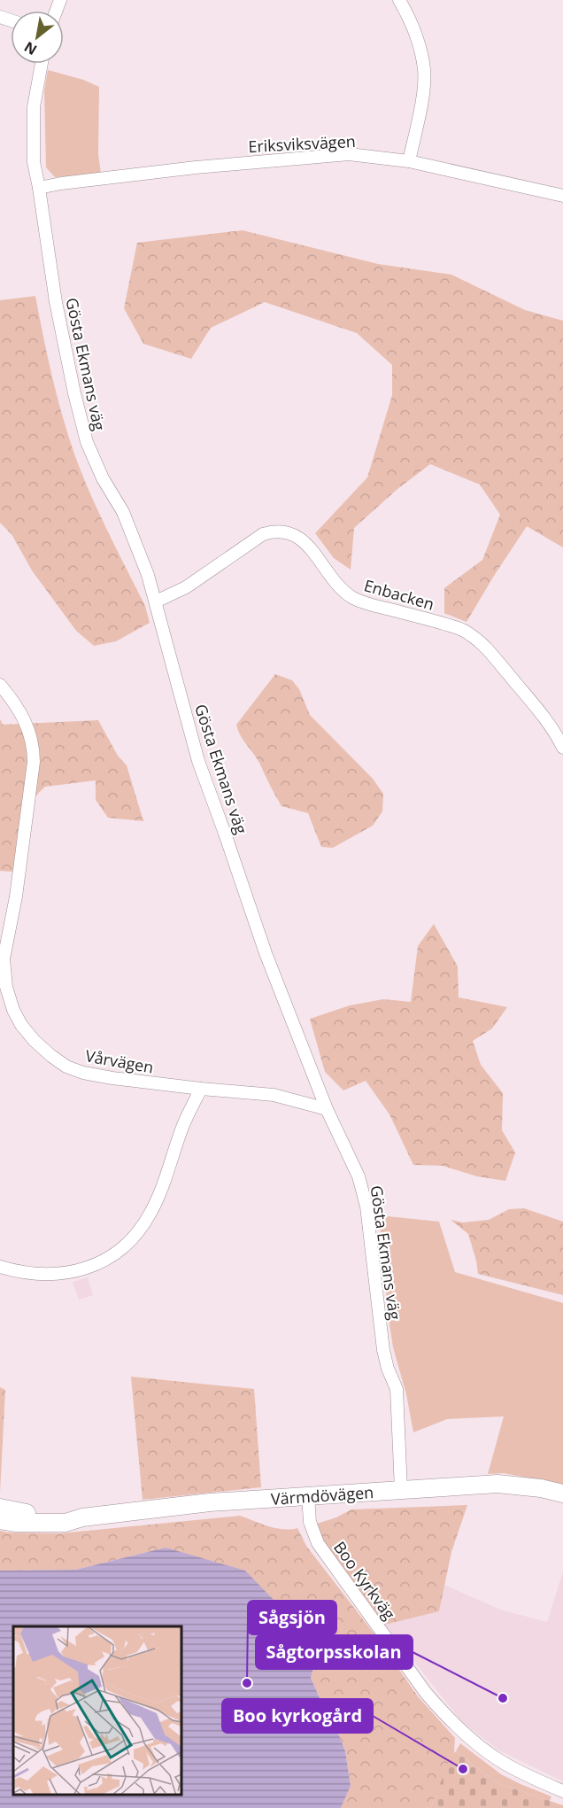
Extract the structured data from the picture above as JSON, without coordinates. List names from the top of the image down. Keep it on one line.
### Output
{"streets":{"main road":["Värmdövägen"],"street":["Eriksviksvägen","Gösta Ekmans väg","Enbacken","Vårvägen","Boo Kyrkväg"]},"crossings":[["Eriksviksvägen","Gösta Ekmans väg"],["Gösta Ekmans väg","Enbacken"],["Gösta Ekmans väg","Vårvägen"],["Gösta Ekmans väg","Värmdövägen"],["Värmdövägen","Boo Kyrkväg"]],"places":["Sågsjön","Sågtorpsskolan","Boo kyrkogård"],"north":"bottom left"}
